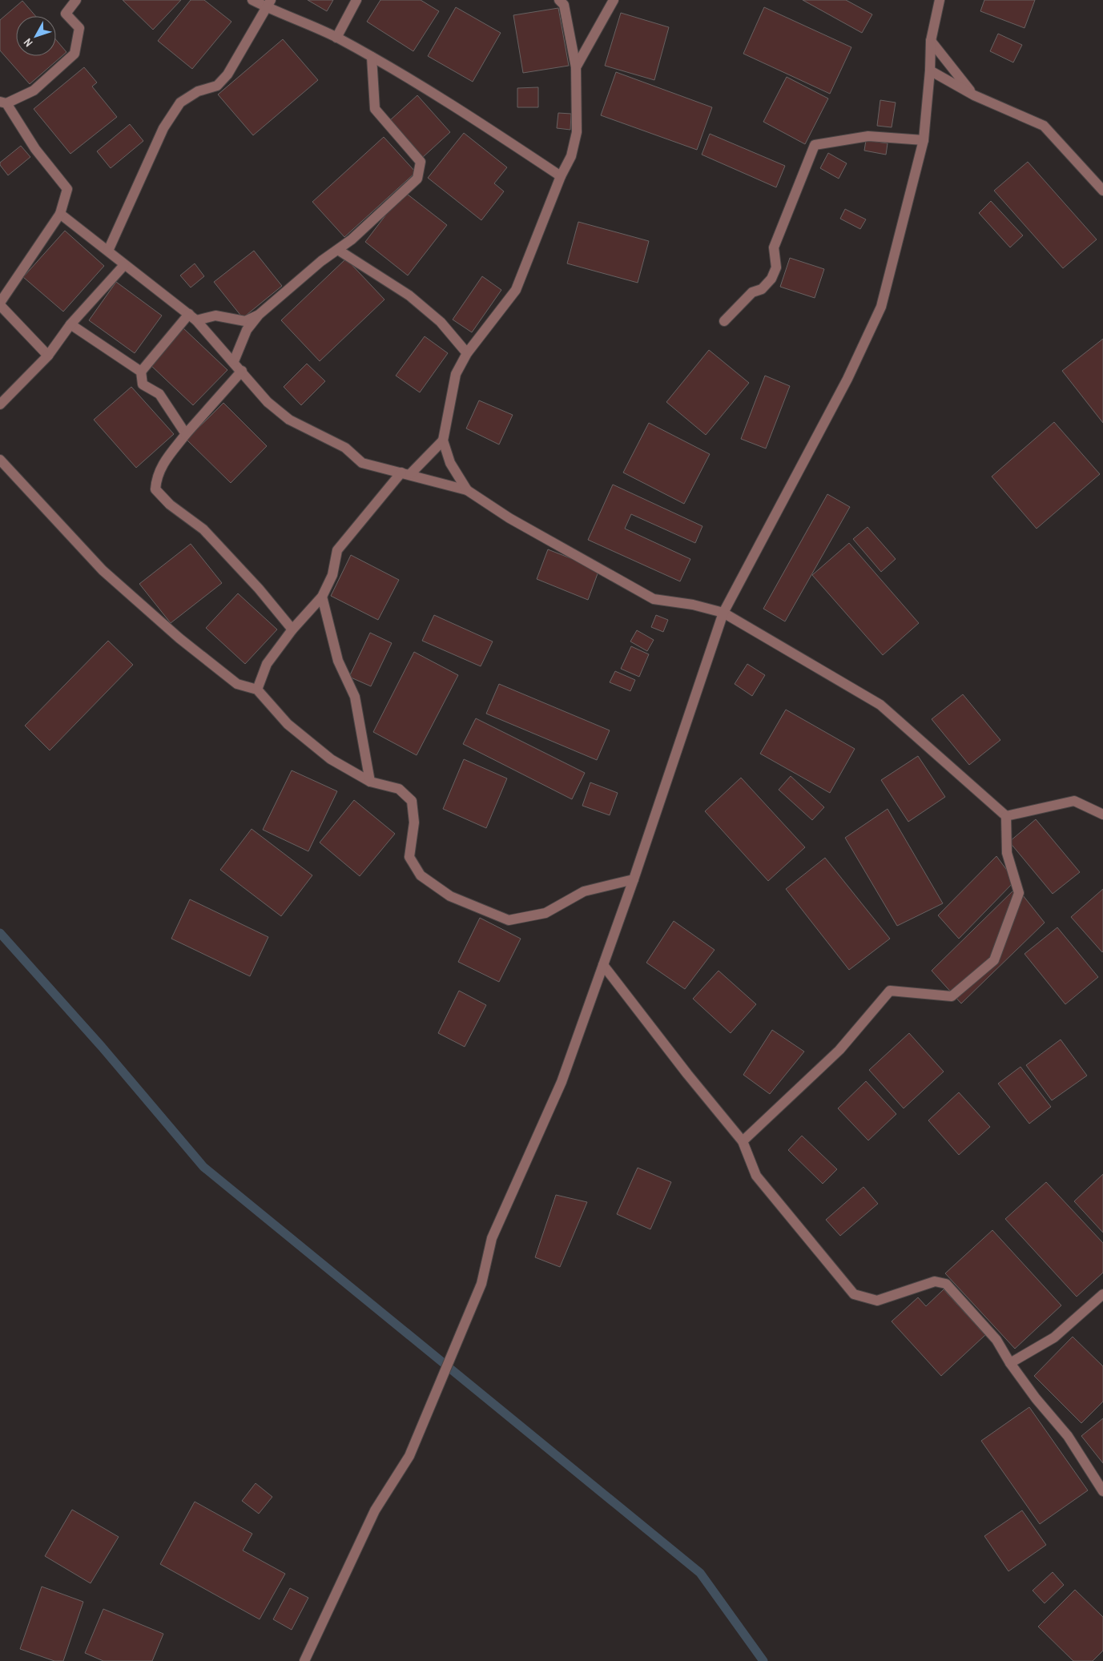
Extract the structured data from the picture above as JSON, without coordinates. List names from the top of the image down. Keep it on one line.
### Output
{"north":"bottom left"}
